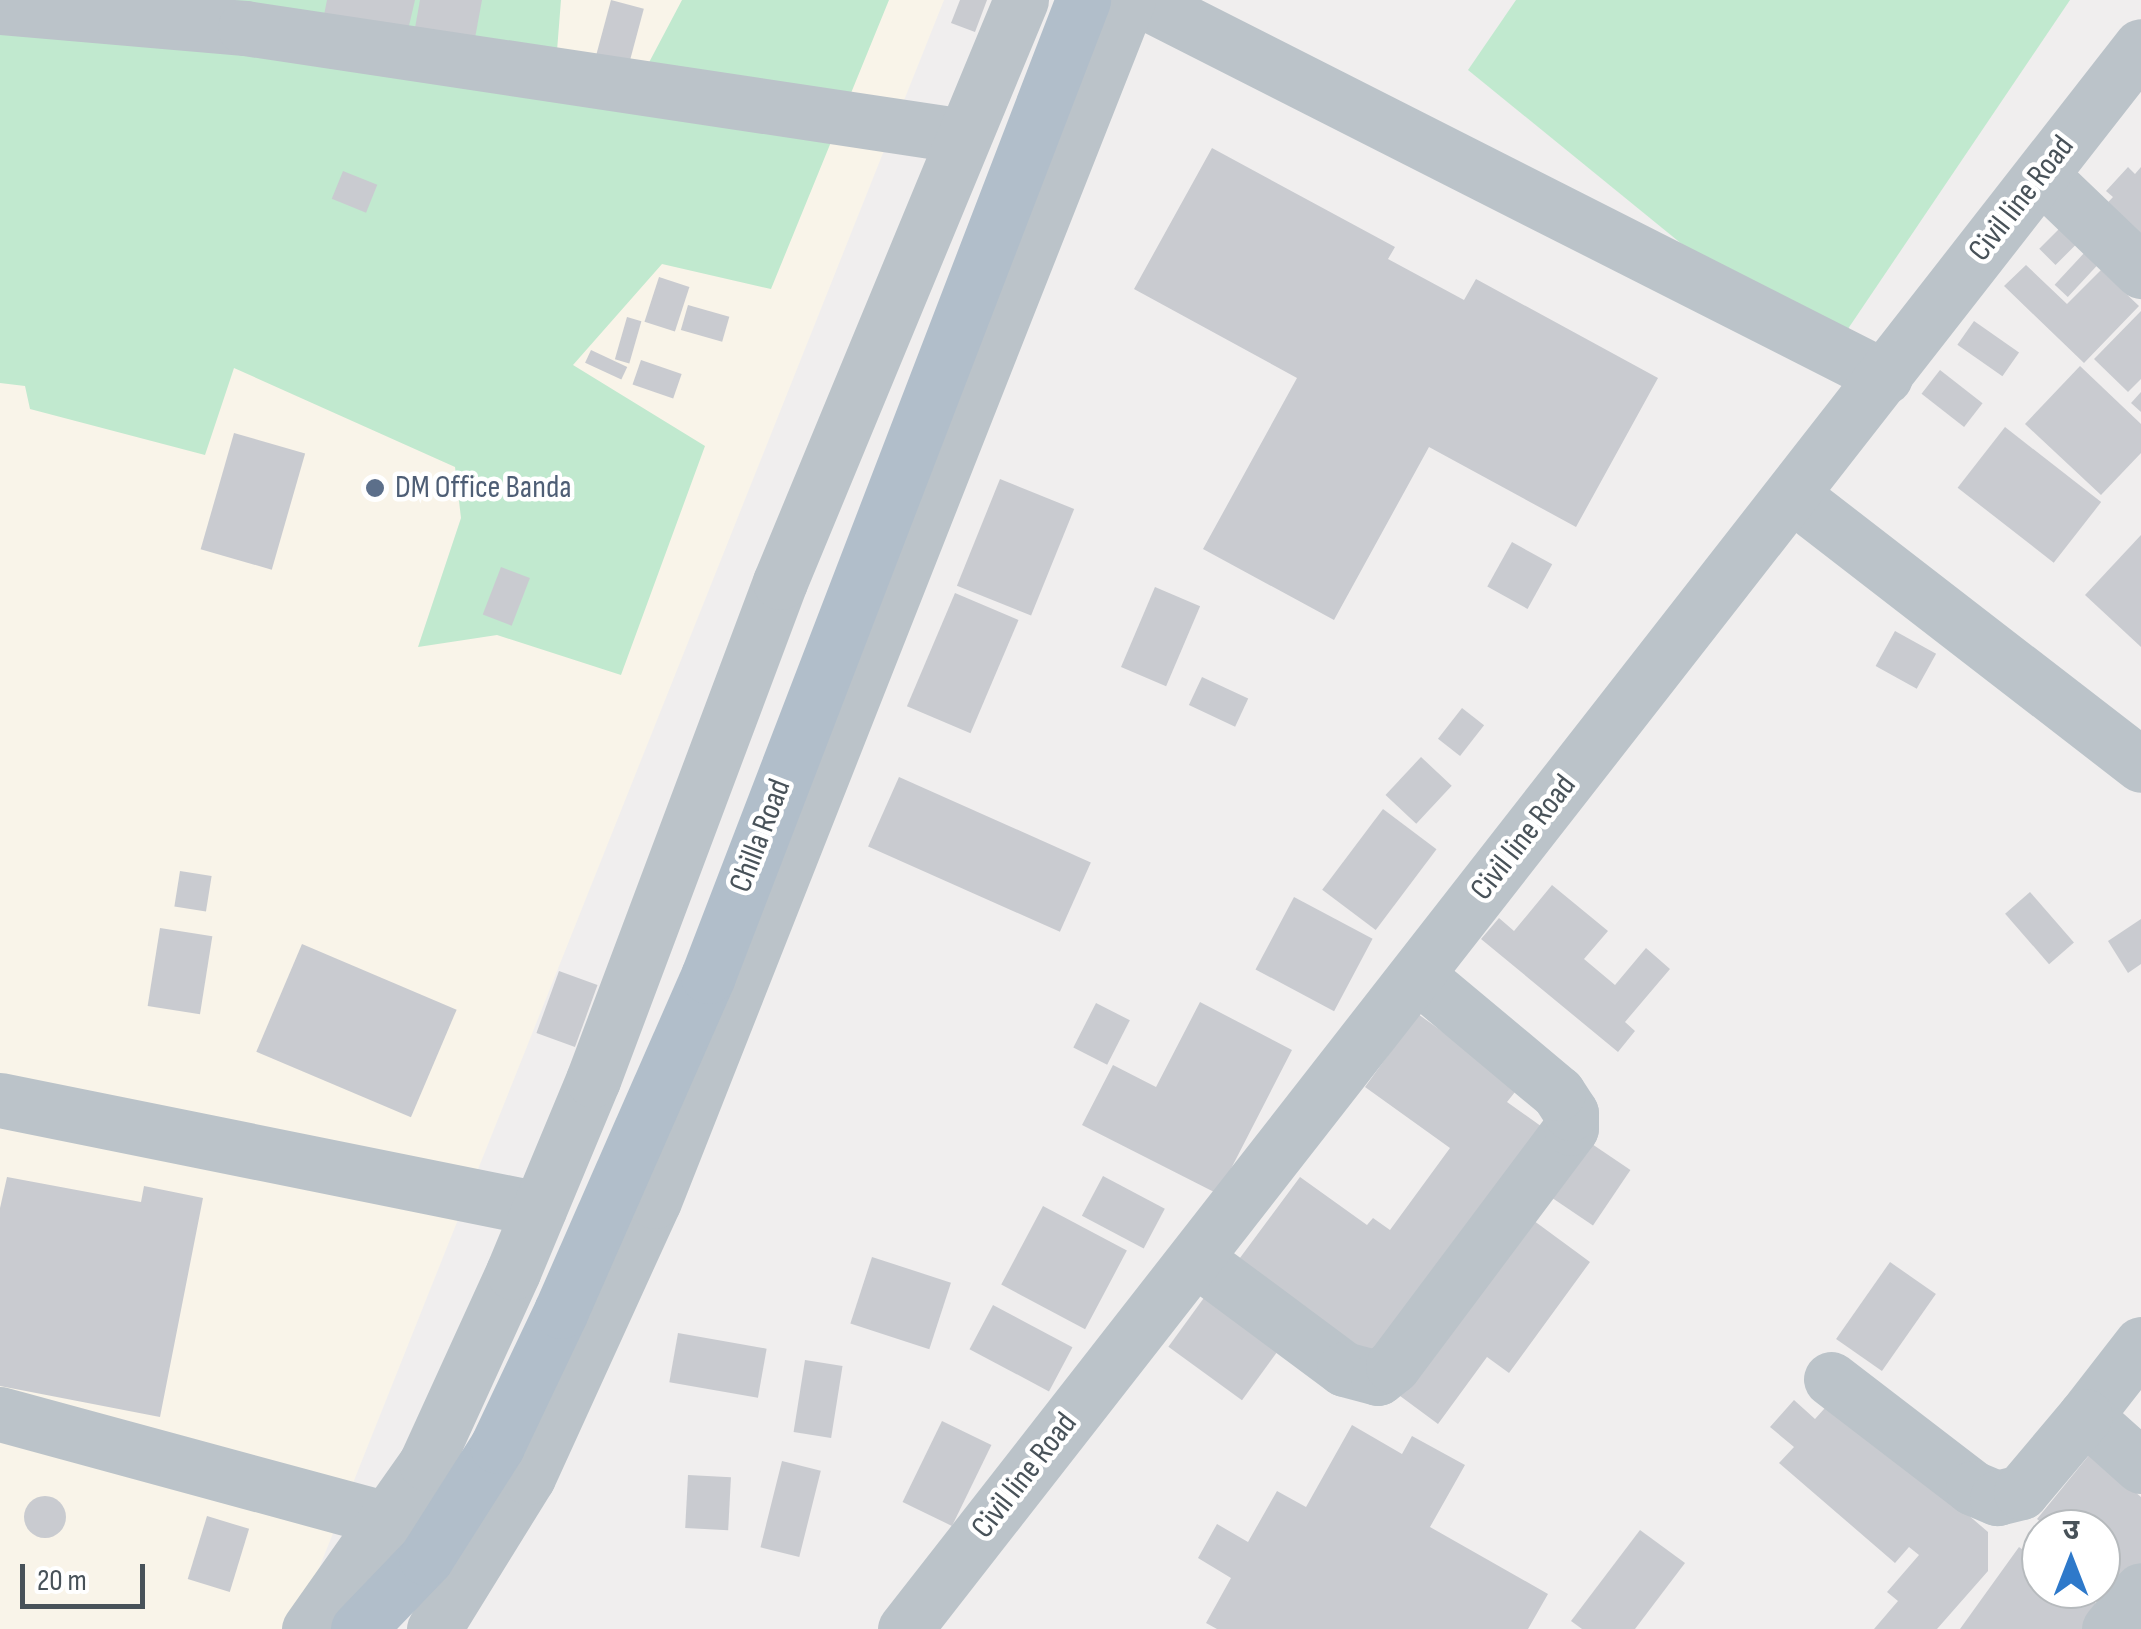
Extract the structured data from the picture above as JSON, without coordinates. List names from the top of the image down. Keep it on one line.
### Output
{"streets":{"main road":["Chilla Road"],"street":["Civil line Road"]},"places":["DM Office Banda"],"scale_bar":"20 m","north":"top"}
